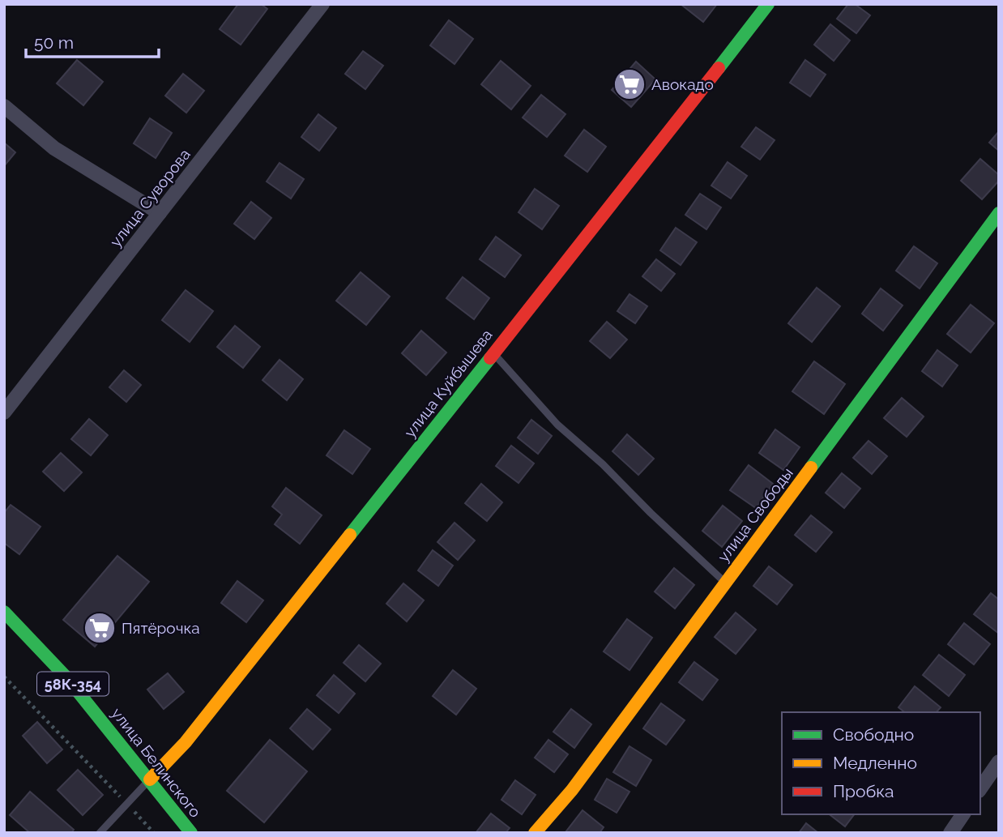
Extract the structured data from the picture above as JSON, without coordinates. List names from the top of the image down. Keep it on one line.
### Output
{"streets":{"main road":["улица Куйбышева","улица Свободы","58К-354","улица Белинского"],"street":["улица Суворова"]},"crossings":[["улица Куйбышева","улица Белинского"]],"places":{"supermarket":["Авокадо","Пятёрочка"]},"legend":["Свободно","Медленно","Пробка"],"scale_bar":"50 m"}
